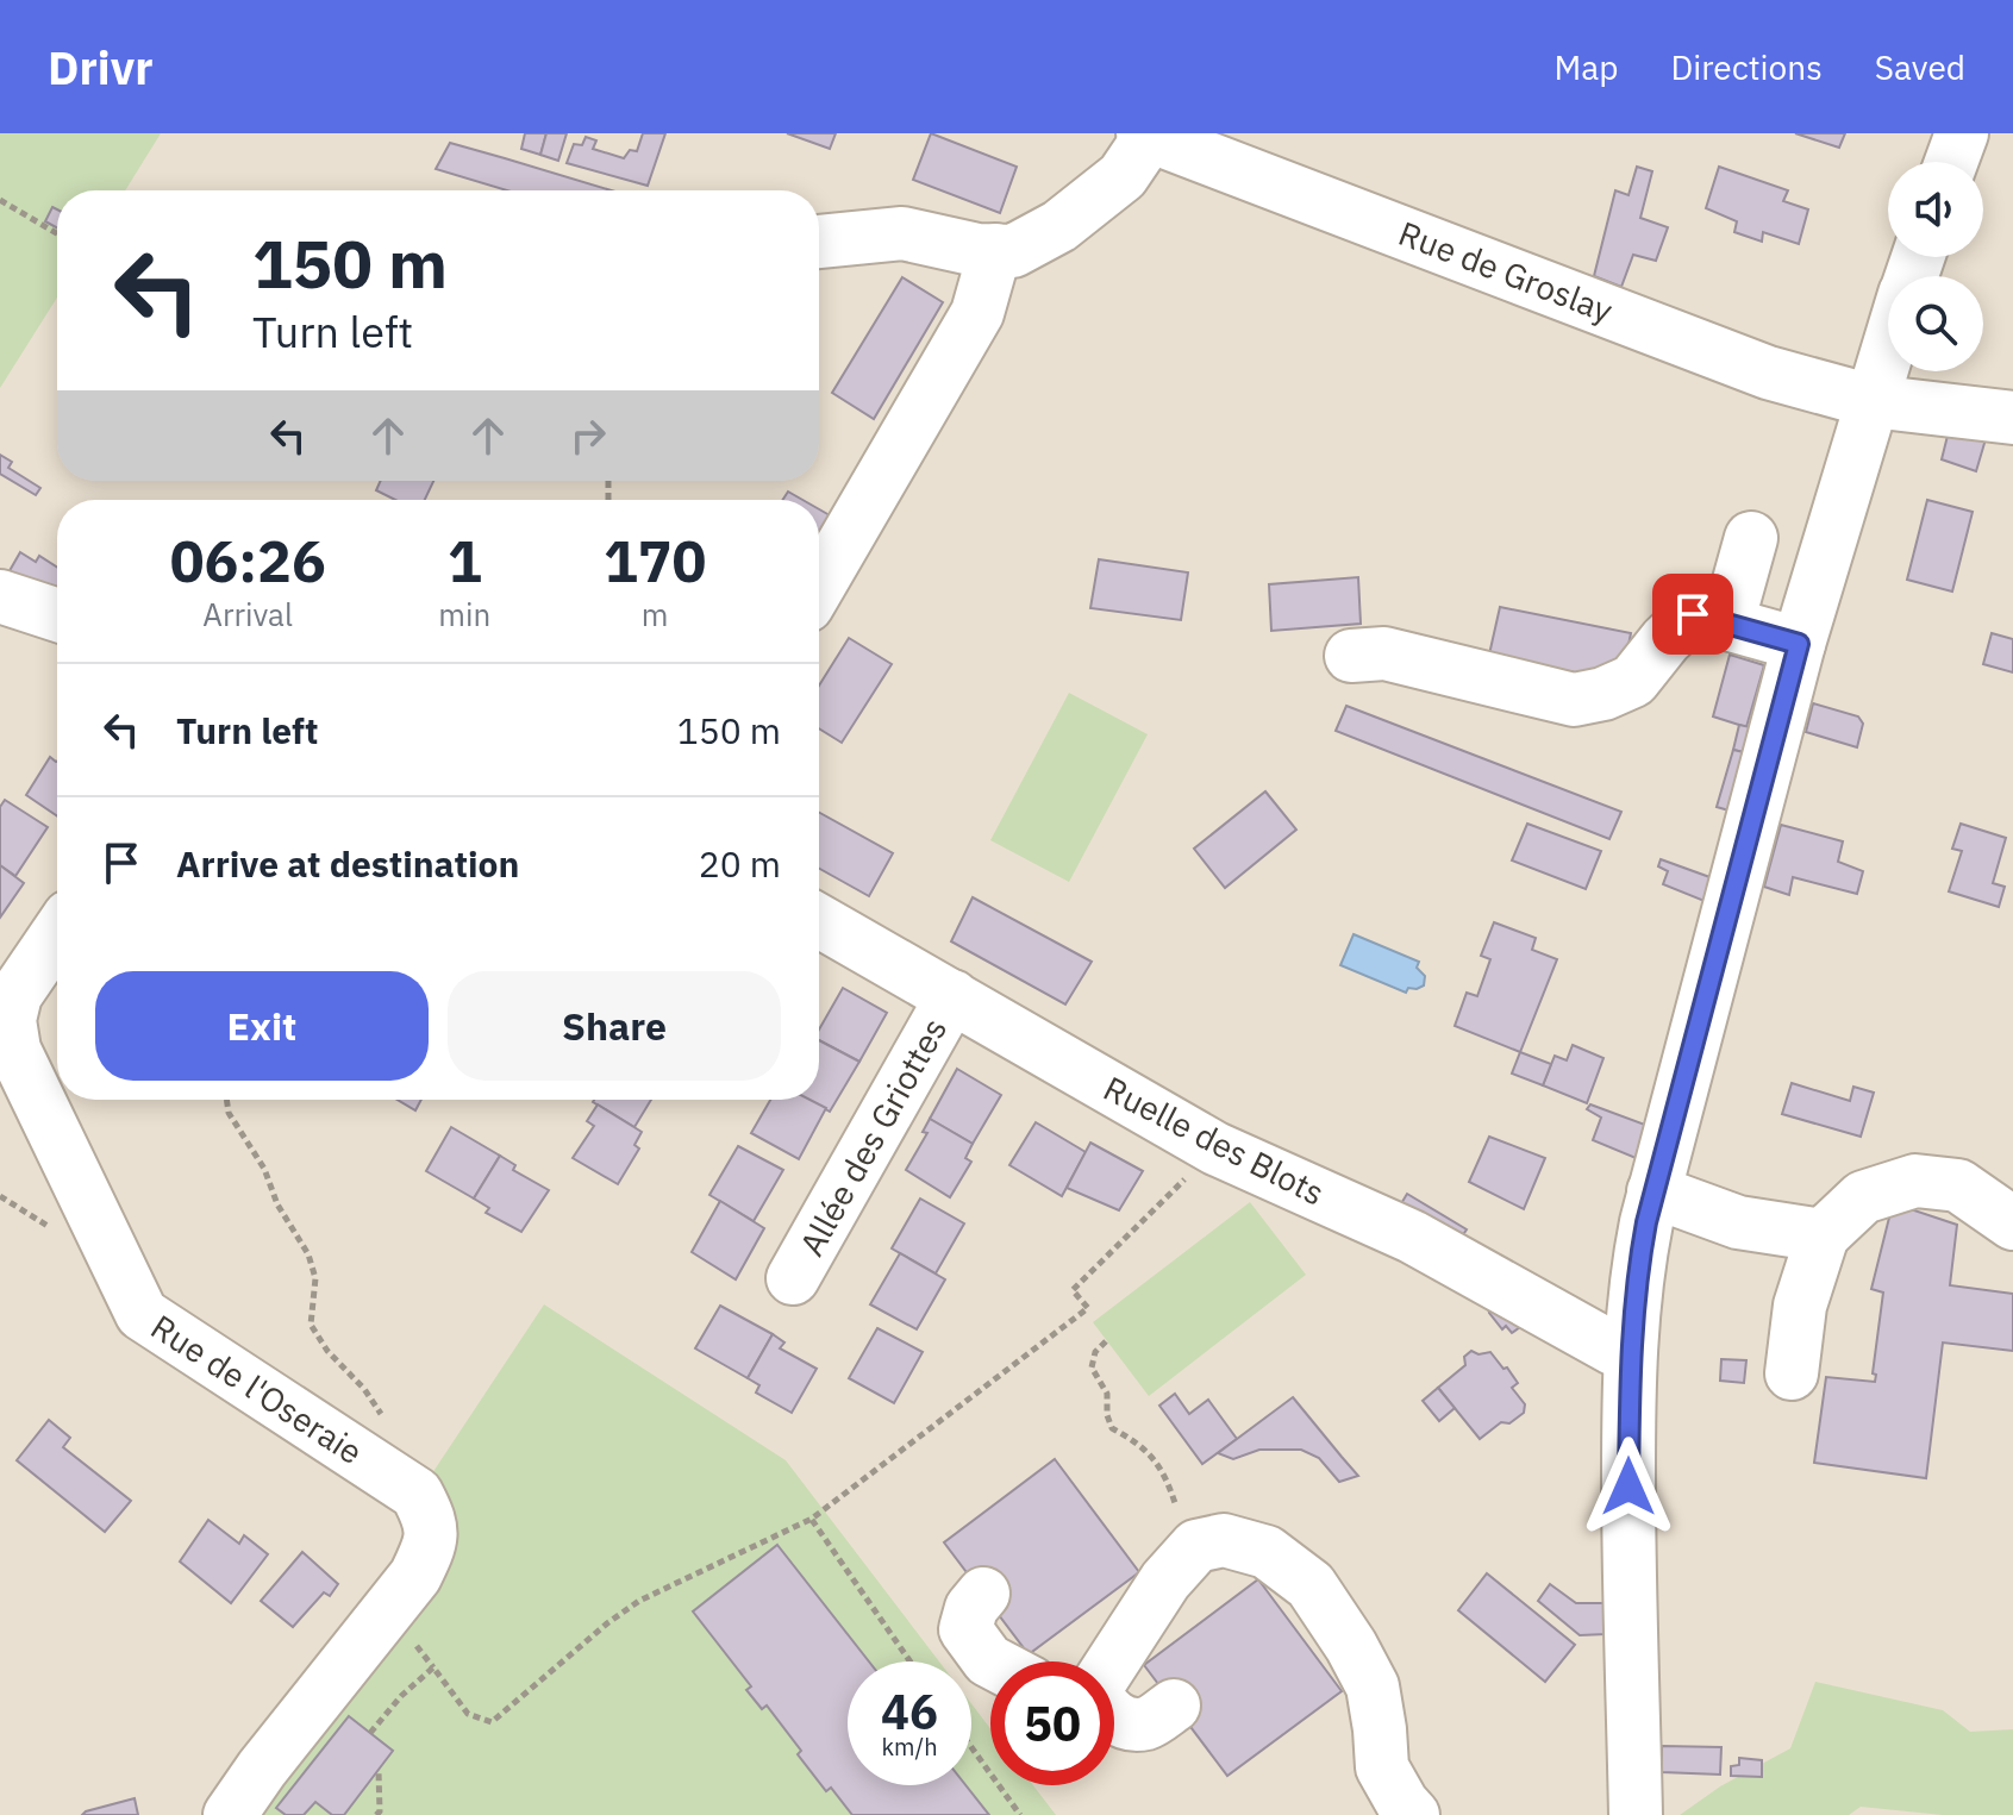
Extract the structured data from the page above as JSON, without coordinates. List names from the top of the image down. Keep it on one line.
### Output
{"streets":{"street":["Rue de Groslay","Allée des Griottes","Ruelle des Blots","Rue de l'Oseraie"]},"crossings":[["Allée des Griottes","Ruelle des Blots"]],"page":{"header":"Drivr","nav":["Map","Directions","Saved"],"turn":["150 m","Turn left"],"eta":["06:26","Arrival","1","min","170","m"],"list":[{"name":"Turn left","value":"150 m"},{"name":"Arrive at destination","value":"20 m"}],"buttons":["Exit","Share"],"speed":"46 km/h","limit":"50"}}
